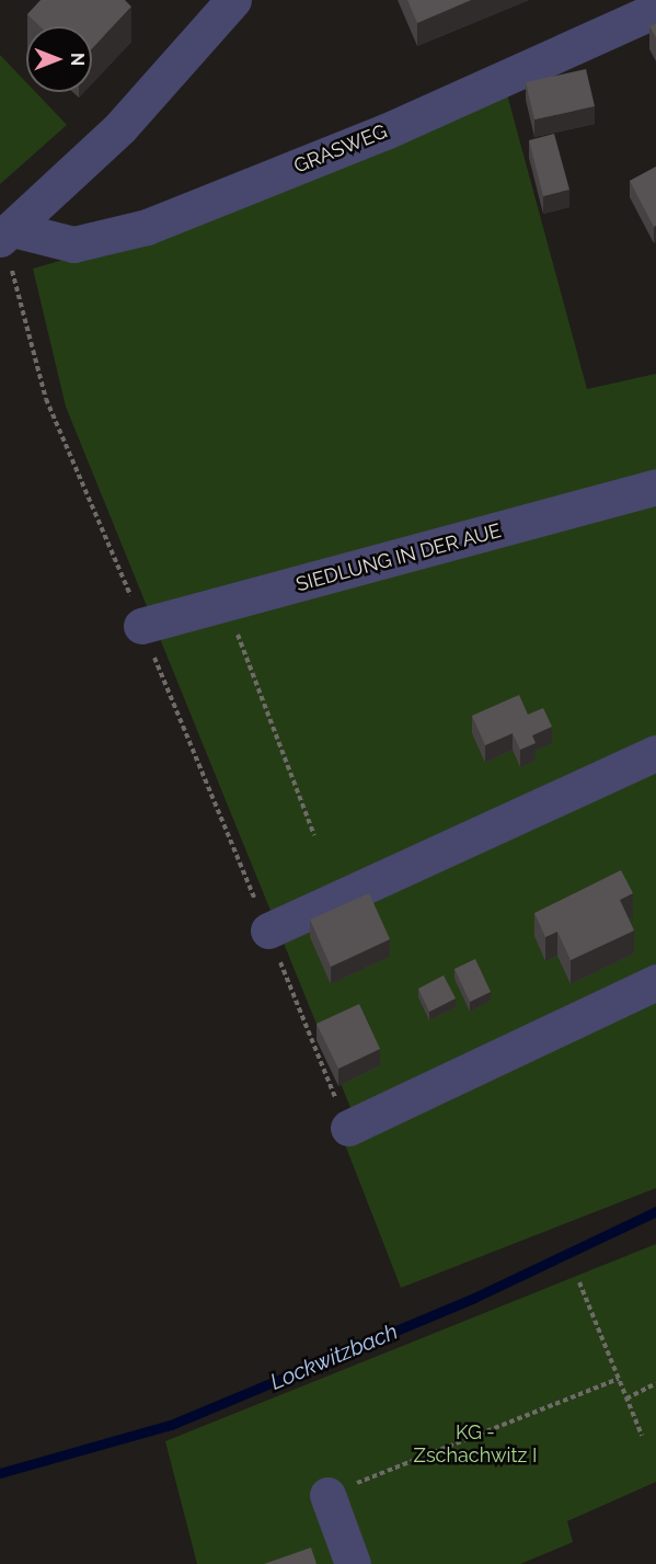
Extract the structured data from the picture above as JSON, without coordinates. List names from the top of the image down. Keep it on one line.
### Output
{"streets":{"street":["GRASWEG","SIEDLUNG IN DER AUE"]},"water":["Lockwitzbach"],"parks":["KG - Zschachwitz I"],"north":"right"}
